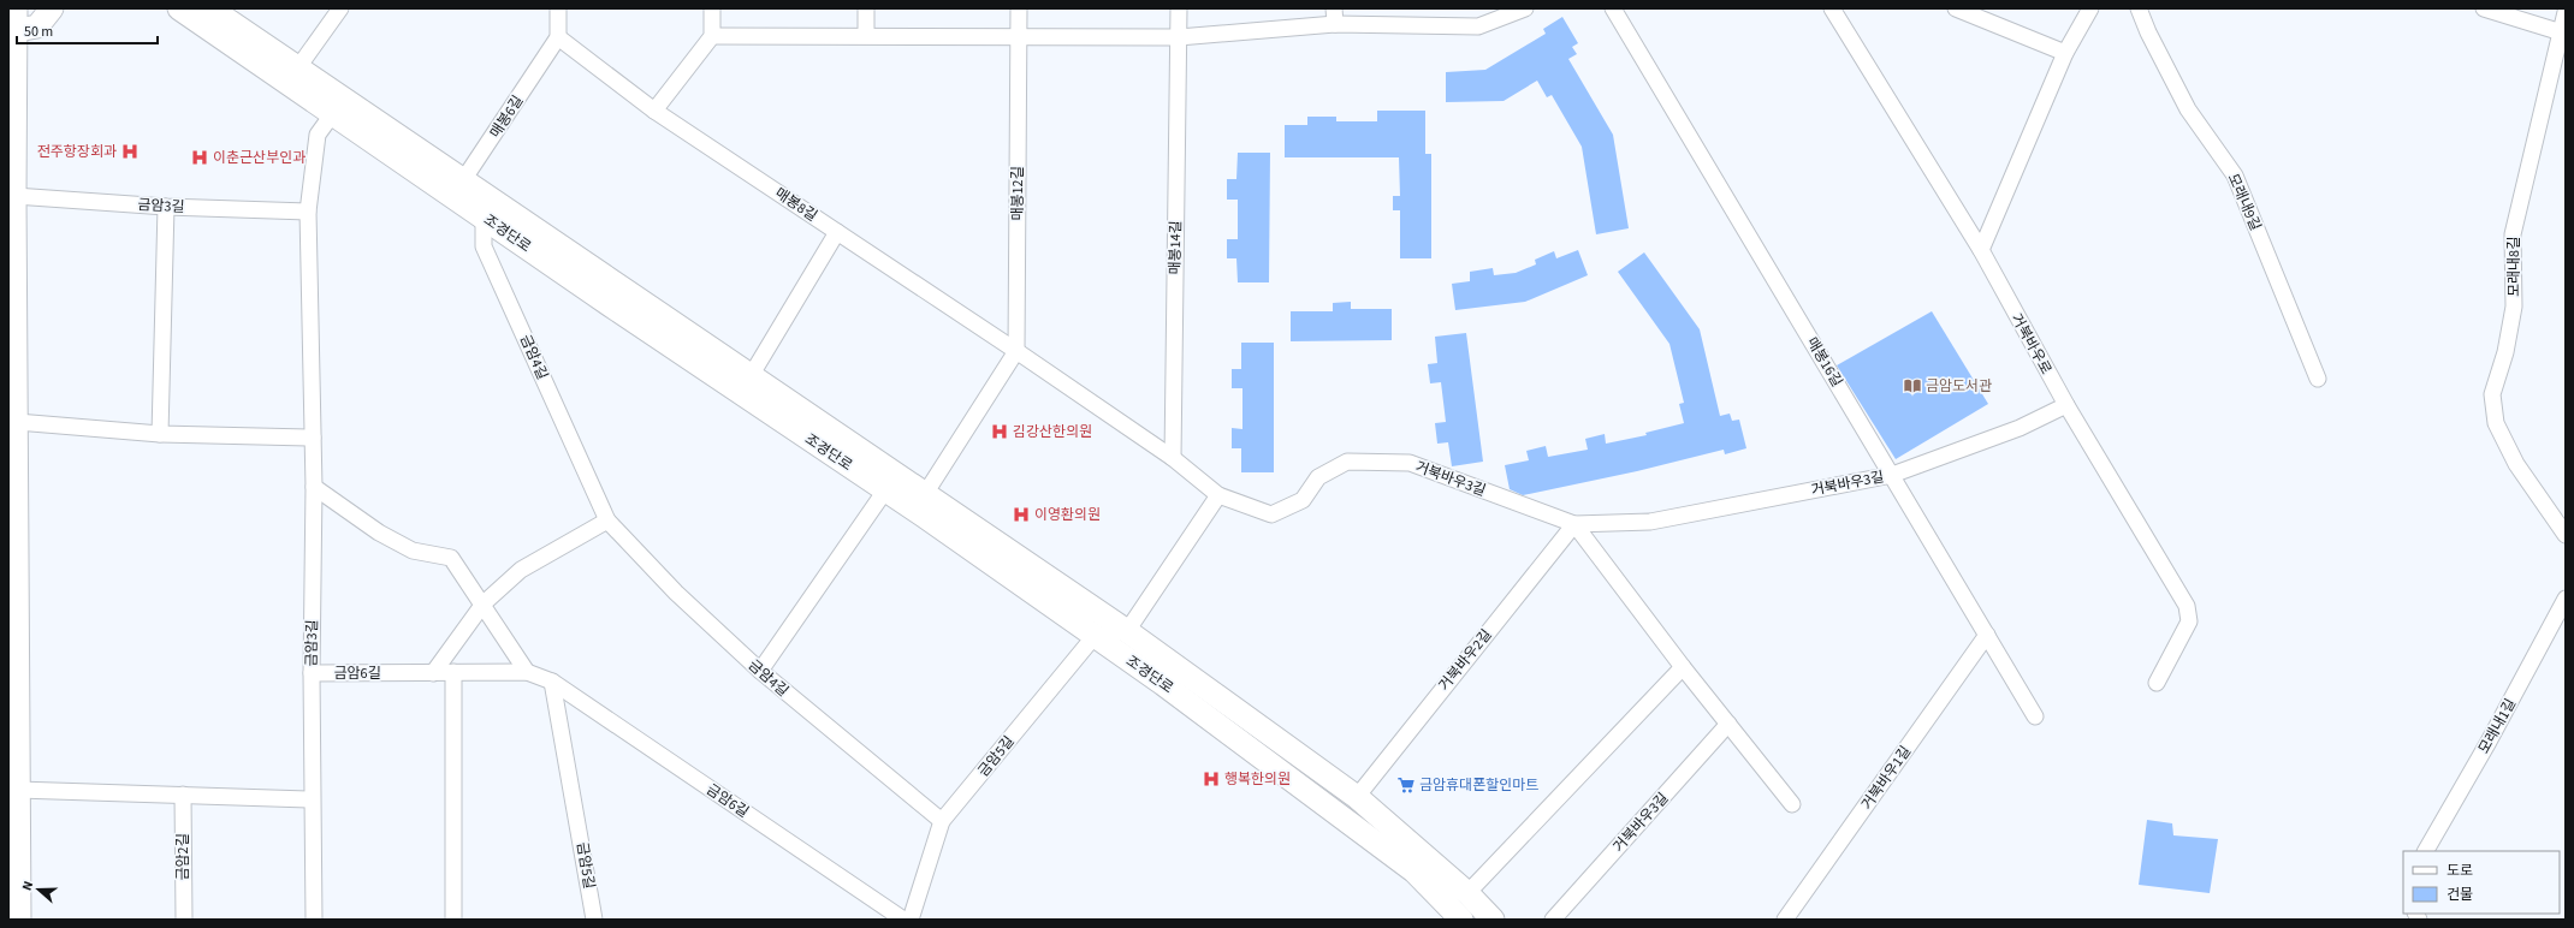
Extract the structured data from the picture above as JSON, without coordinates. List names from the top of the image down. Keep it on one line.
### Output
{"streets":{"street":["매봉6길","매봉12길","모래내9길","매봉8길","금암3길","조경단로","매봉14길","모래내8길","거북바우로","금암4길","매봉16길","거북바우3길","거북바우2길","금암6길","모래내1길","금암5길","거북바우1길","금암2길"]},"crossings":[["매봉6길","조경단로"],["매봉12길","매봉8길"],["금암3길","조경단로"],["금암3길","금암6길"],["조경단로","금암4길"],["조경단로","거북바우2길"],["조경단로","금암5길"],["매봉14길","거북바우3길"],["거북바우로","거북바우3길"],["금암4길","금암5길"],["매봉16길","거북바우3길"],["매봉16길","거북바우1길"],["거북바우3길","거북바우2길"],["금암6길","금암5길"]],"places":{"hospital":["전주항장회과","이춘근산부인과","김강산한의원","이영환의원","행복한의원"],"library":["금암도서관"],"supermarket":["금암휴대폰할인마트"]},"legend":["도로","건물"],"scale_bar":"50 m","north":"left"}
